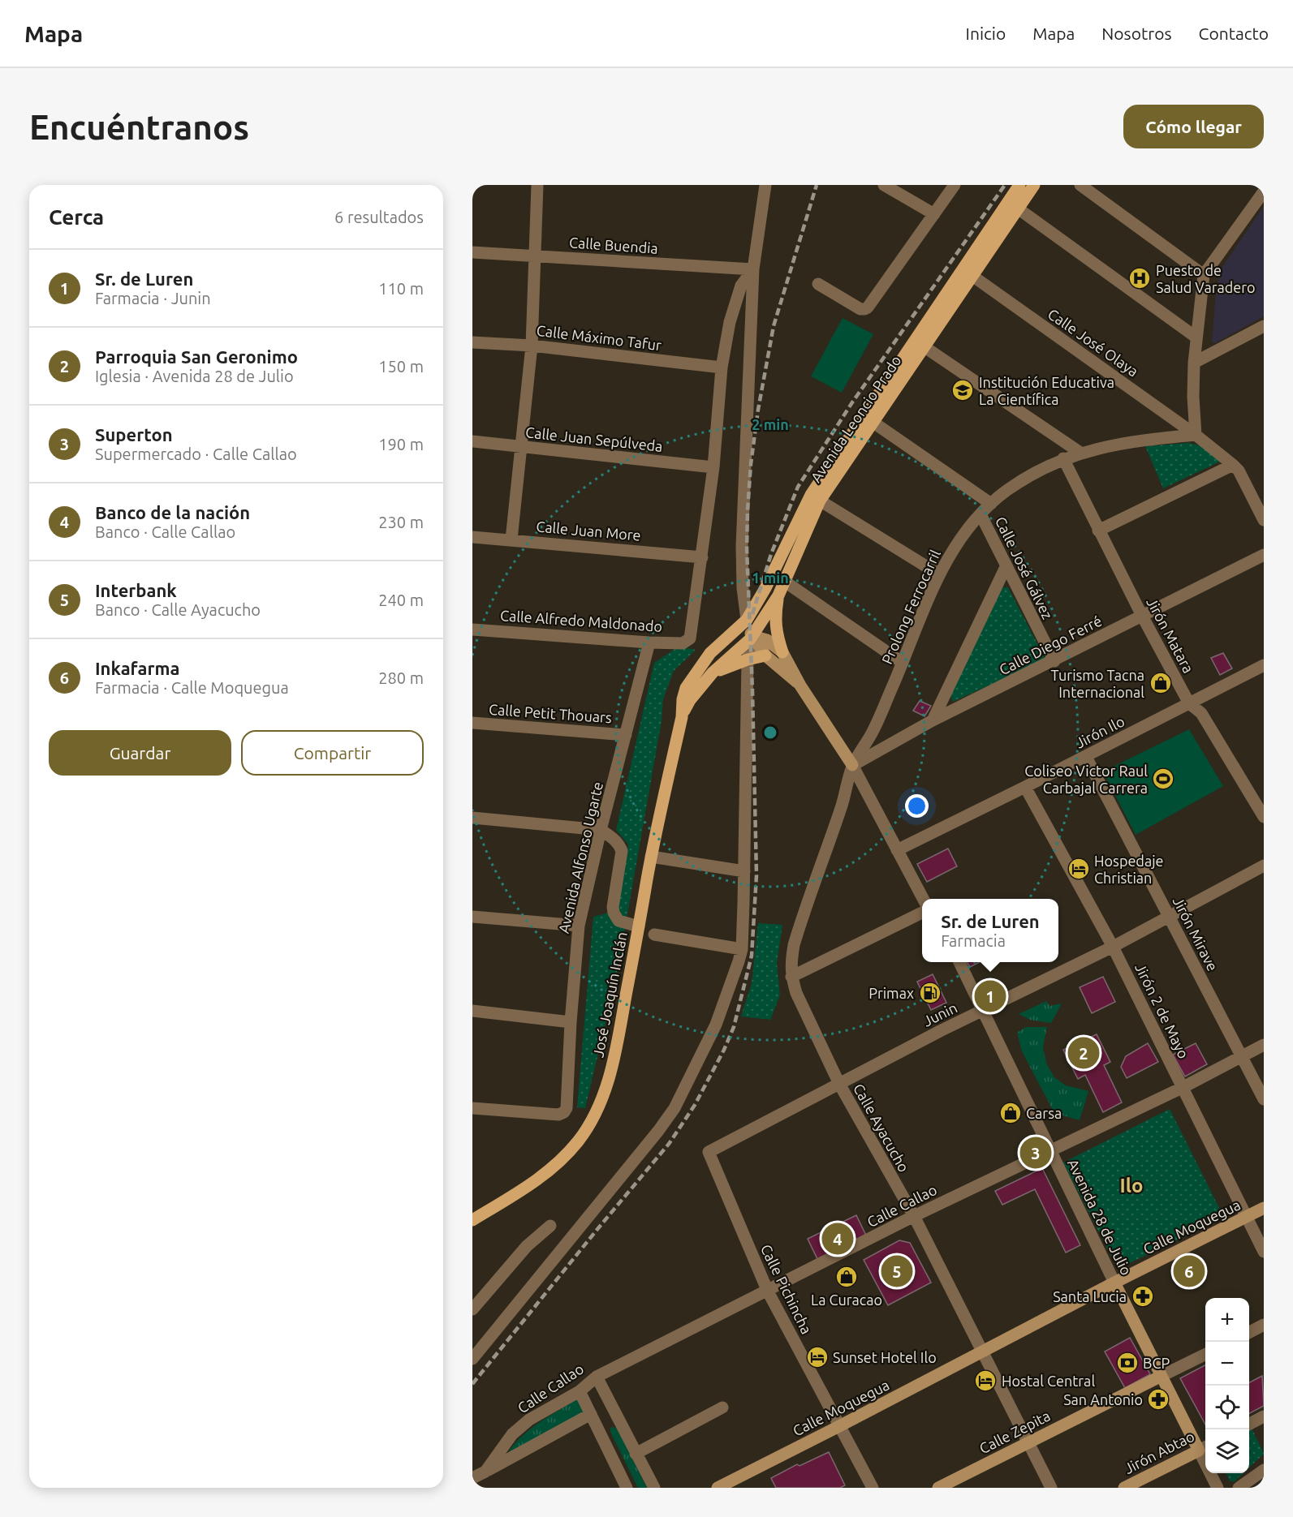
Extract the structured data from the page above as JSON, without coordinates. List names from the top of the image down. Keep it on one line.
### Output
{"streets":{"main road":["Avenida Leoncio Prado","José Joaquín Inclán"],"street":["Calle Buendia","Calle Máximo Tafur","Calle José Olaya","Calle Juan Sepúlveda","Calle Juan More","Calle José Gálvez","Prolong Ferrocarril","Calle Alfredo Maldonado","Jirón Matara","Calle Diego Ferré","Calle Petit Thouars","Jirón Ilo","Avenida Alfonso Ugarte","Jirón Mirave","Jirón 2 de Mayo","Junin","Calle Ayacucho","Calle Callao","Avenida 28 de Julio","Calle Moquegua","Calle Pichincha","Calle Zepita","Jirón Abtao"]},"crossings":[["Calle José Olaya","Avenida Leoncio Prado"],["Calle José Olaya","Prolong Ferrocarril"],["Avenida Leoncio Prado","José Joaquín Inclán"],["Calle Juan More","Calle Alfredo Maldonado"],["Calle José Gálvez","Prolong Ferrocarril"],["Calle José Gálvez","Calle Diego Ferré"],["Prolong Ferrocarril","Jirón Matara"],["Prolong Ferrocarril","Calle Diego Ferré"],["Prolong Ferrocarril","Calle Ayacucho"],["Calle Alfredo Maldonado","Avenida Alfonso Ugarte"],["Jirón Matara","Calle Diego Ferré"],["Jirón Matara","Jirón Ilo"],["Calle Diego Ferré","Calle Ayacucho"],["Calle Petit Thouars","Avenida Alfonso Ugarte"],["Jirón Ilo","Jirón Mirave"],["Jirón Ilo","Jirón 2 de Mayo"],["Jirón Mirave","Junin"],["Jirón Mirave","Calle Callao"],["Jirón 2 de Mayo","Junin"],["Jirón 2 de Mayo","Calle Callao"],["Jirón 2 de Mayo","Calle Moquegua"],["Junin","Calle Ayacucho"],["Junin","Avenida 28 de Julio"],["Junin","Calle Pichincha"],["Calle Ayacucho","Calle Callao"],["Calle Ayacucho","Calle Moquegua"],["Calle Ayacucho","Calle Zepita"],["Calle Callao","Avenida 28 de Julio"],["Calle Callao","Calle Pichincha"],["Avenida 28 de Julio","Calle Moquegua"],["Avenida 28 de Julio","Calle Zepita"],["Avenida 28 de Julio","Jirón Abtao"],["Calle Moquegua","Calle Pichincha"]],"districts":["Ilo"],"places":{"hospital":["Puesto de Salud Varadero"],"school or university":["Institución Educativa La Científica"],"shop":["Turismo Tacna Internacional","Carsa","La Curacao"],"sports":["Coliseo Victor Raul Carbajal Carrera"],"hotel":["Hospedaje Christian","Sunset Hotel Ilo","Hostal Central"],"fuel station":["Primax"],"pharmacy":["Santa Lucia","San Antonio"],"bank":["BCP"]},"page":{"header":"Mapa","nav":["Inicio","Mapa","Nosotros","Contacto"],"buttons":["Cómo llegar",["Guardar","Compartir"]],"title":"Encuéntranos","heading":["Cerca","6 resultados"],"list":[{"mark":"1","name":"Sr. de Luren","note":"Farmacia · Junin","value":"110 m"},{"mark":"2","name":"Parroquia San Geronimo","note":"Iglesia · Avenida 28 de Julio","value":"150 m"},{"mark":"3","name":"Superton","note":"Supermercado · Calle Callao","value":"190 m"},{"mark":"4","name":"Banco de la nación","note":"Banco · Calle Callao","value":"230 m"},{"mark":"5","name":"Interbank","note":"Banco · Calle Ayacucho","value":"240 m"},{"mark":"6","name":"Inkafarma","note":"Farmacia · Calle Moquegua","value":"280 m"}],"popup":["Sr. de Luren","Farmacia"],"pins":["1","2","3","4","5","6"],"map_buttons":["+","−"]},"rings":["2 min","1 min"]}
